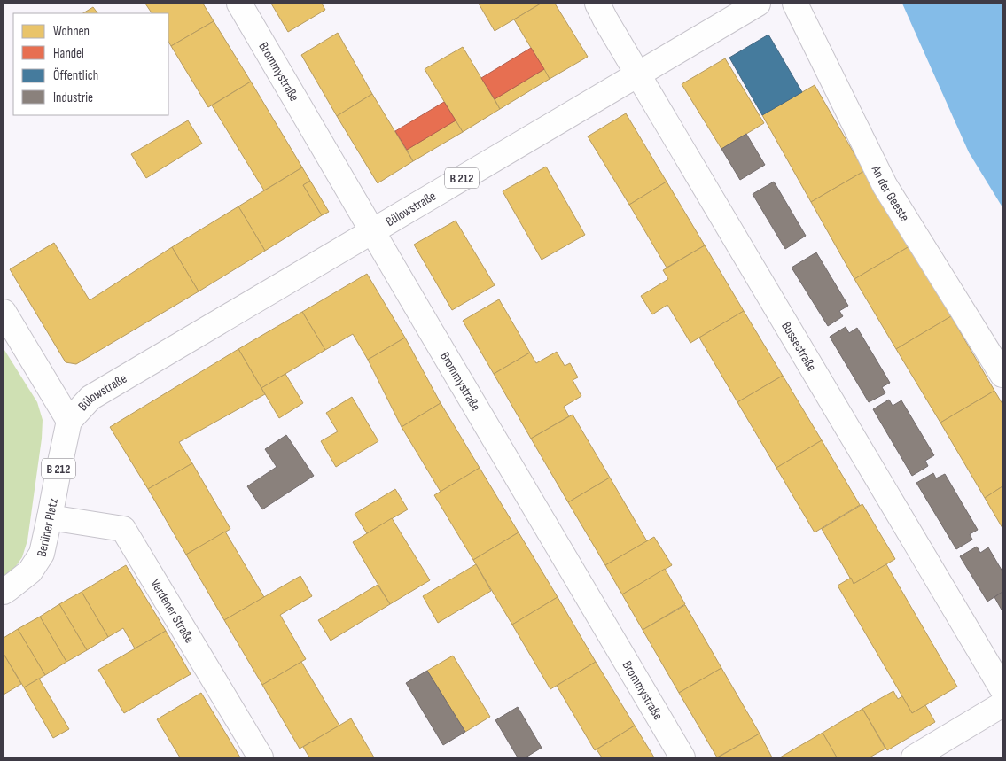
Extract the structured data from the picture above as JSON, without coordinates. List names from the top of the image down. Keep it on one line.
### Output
{"streets":{"street":["Brommystraße","B 212","An der Geeste","Bülowstraße","Bussestraße","Berliner Platz","Verdener Straße"]},"crossings":[["Brommystraße","Bülowstraße"],["Bülowstraße","Bussestraße"],["Bülowstraße","Berliner Platz"],["Berliner Platz","Verdener Straße"]],"legend":["Wohnen","Handel","Öffentlich","Industrie"]}
